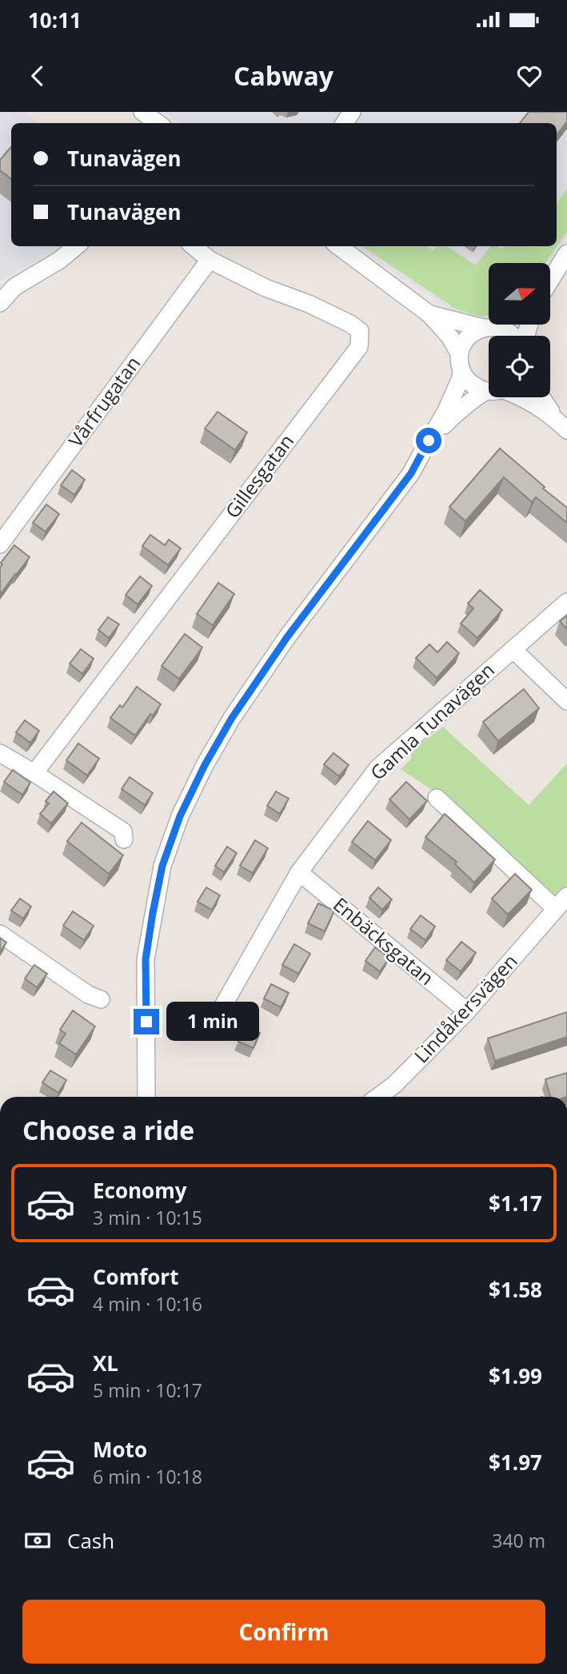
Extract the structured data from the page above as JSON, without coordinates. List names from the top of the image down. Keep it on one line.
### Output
{"streets":{"street":["Vårfrugatan","Gillesgatan","Gamla Tunavägen","Enbäcksgatan","Lindåkersvägen"]},"crossings":[["Vårfrugatan","Gillesgatan"],["Gamla Tunavägen","Enbäcksgatan"],["Enbäcksgatan","Lindåkersvägen"]],"north":"right","page":{"status":"10:11","header":"Cabway","banner":["Tunavägen","Tunavägen"],"bubble":"1 min","heading":"Choose a ride","list":[{"name":"Economy","note":"3 min · 10:15","value":"$1.17"},{"name":"Comfort","note":"4 min · 10:16","value":"$1.58"},{"name":"XL","note":"5 min · 10:17","value":"$1.99"},{"name":"Moto","note":"6 min · 10:18","value":"$1.97"}],"pay":["Cash","340 m"],"buttons":"Confirm"}}
